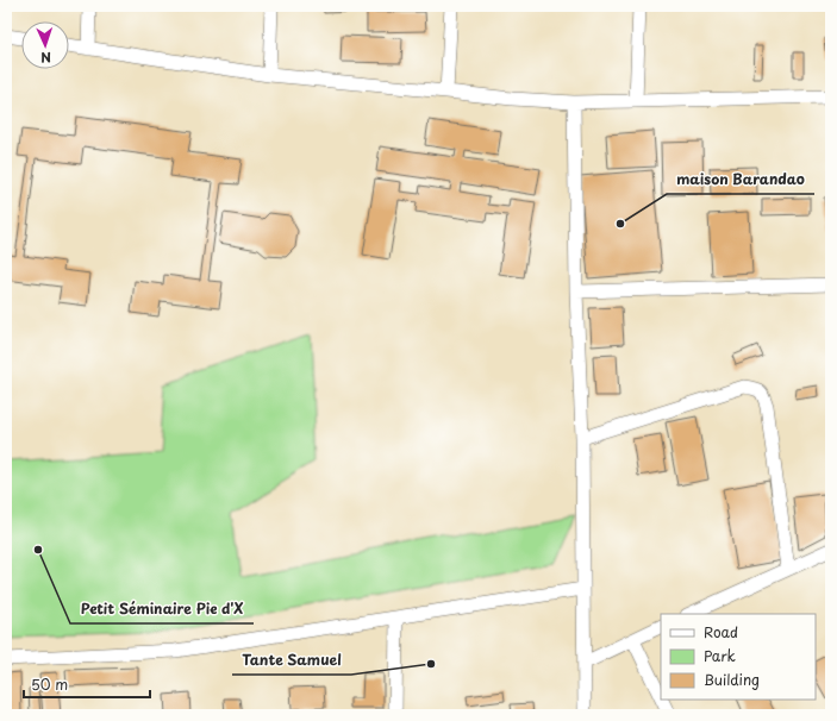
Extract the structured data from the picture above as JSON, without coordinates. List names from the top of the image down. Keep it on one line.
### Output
{"places":["maison Barandao","Petit Séminaire Pie d'X","Tante Samuel"],"legend":["Road","Park","Building"],"scale_bar":"50 m","north":"bottom"}
